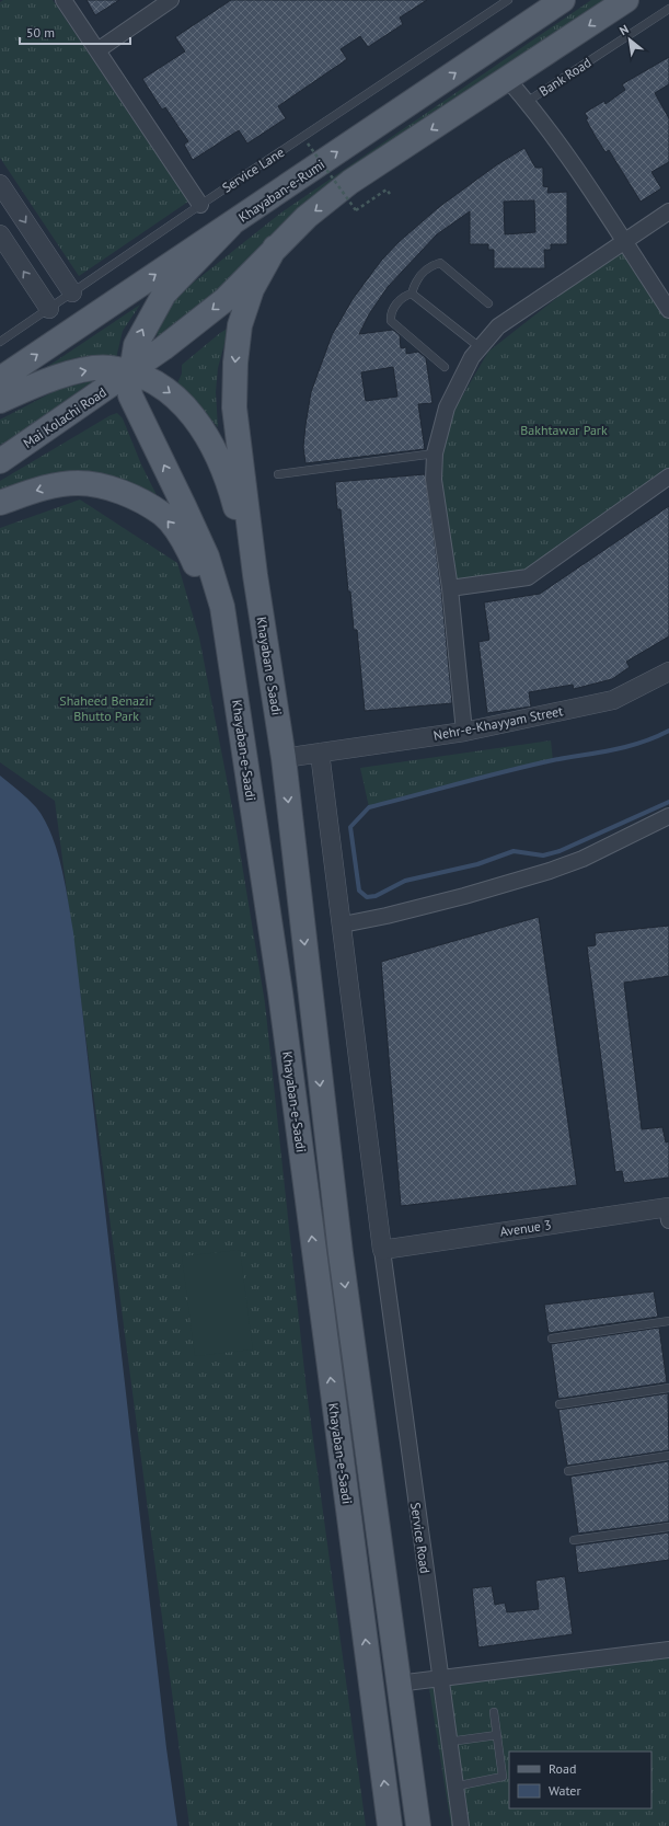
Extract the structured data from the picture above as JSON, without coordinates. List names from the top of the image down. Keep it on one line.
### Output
{"streets":{"main road":["Khayaban-e-Rumi","Mai Kolachi Road","Khayaban e Saadi","Khayaban-e-Saadi"],"street":["Nehr-e-Khayyam Street","Avenue 3","Service Road"],"lane":["Bank Road","Service Lane"]},"crossings":[["Mai Kolachi Road","Khayaban-e-Saadi"],["Khayaban e Saadi","Nehr-e-Khayyam Street"],["Khayaban e Saadi","Khayaban-e-Saadi"],["Nehr-e-Khayyam Street","Khayaban-e-Saadi"],["Avenue 3","Service Road"]],"parks":["Bakhtawar Park","Shaheed Benazir Bhutto Park"],"legend":["Road","Water"],"scale_bar":"50 m","north":"top left"}
